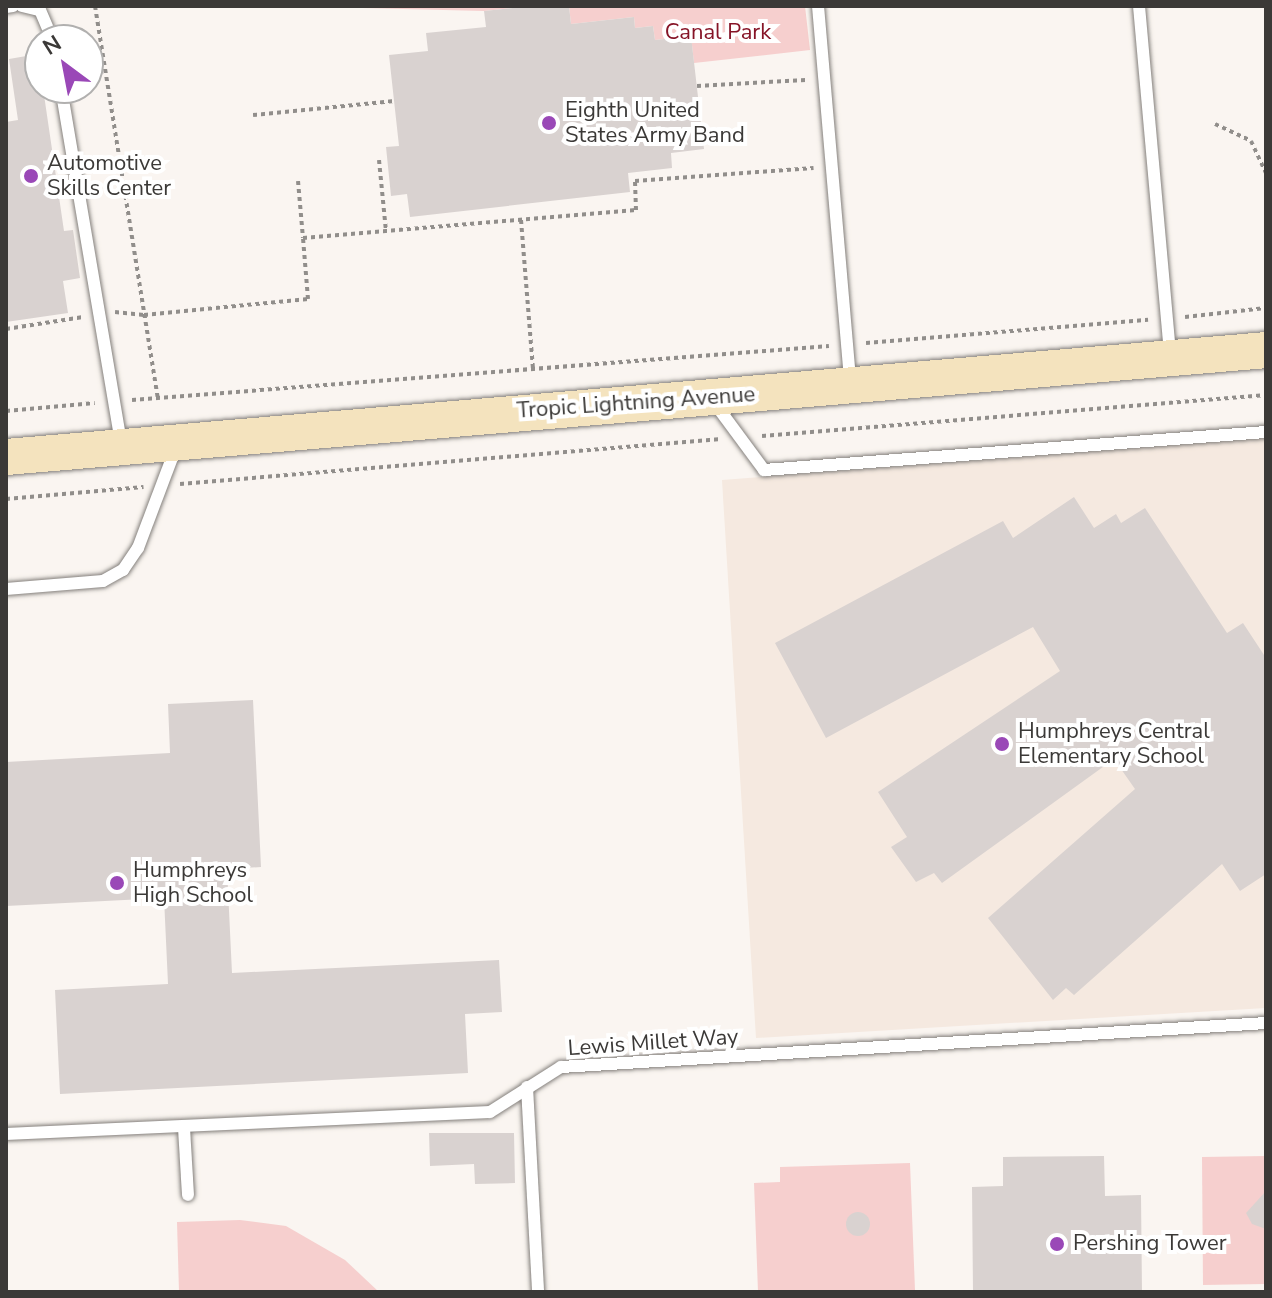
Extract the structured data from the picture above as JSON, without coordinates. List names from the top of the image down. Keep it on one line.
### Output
{"streets":{"main road":["Tropic Lightning Avenue"],"lane":["Lewis Millet Way"]},"parks":["Canal Park"],"places":["Eighth United States Army Band","Automotive Skills Center","Humphreys Central Elementary School","Humphreys High School","Pershing Tower"],"north":"top left"}
